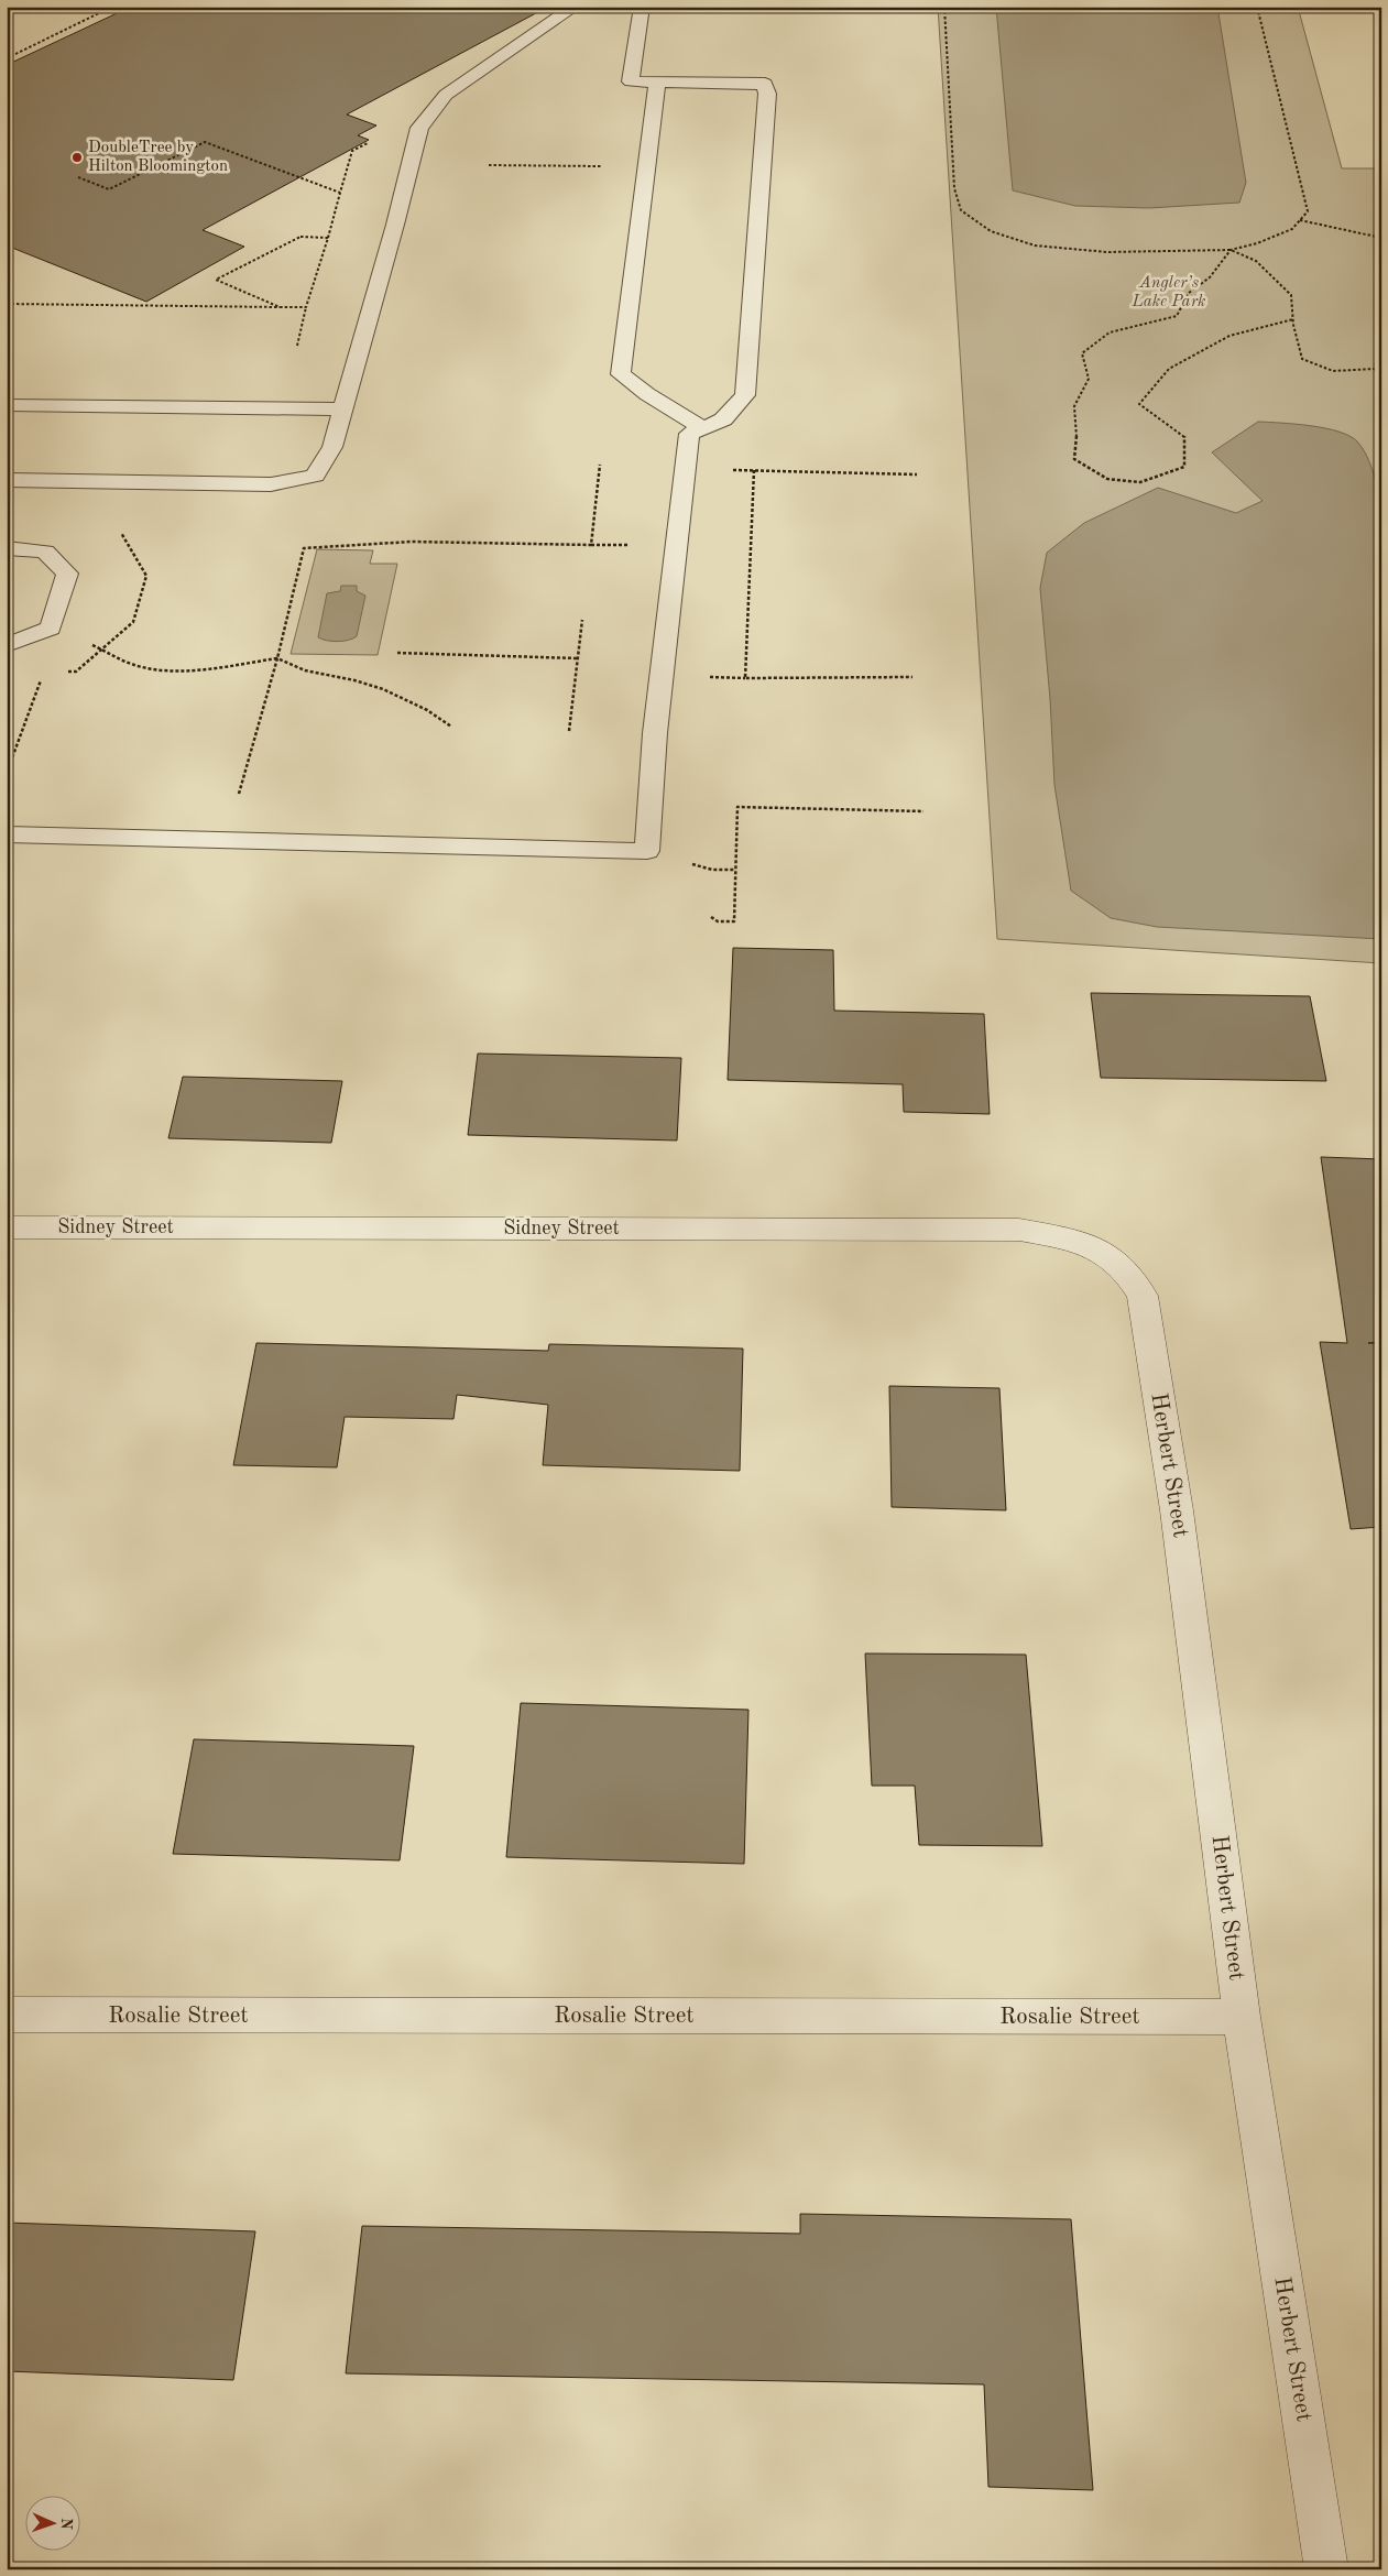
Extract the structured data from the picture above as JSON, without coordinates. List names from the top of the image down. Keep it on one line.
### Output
{"streets":{"street":["Sidney Street","Herbert Street","Rosalie Street"]},"crossings":[["Sidney Street","Herbert Street"],["Herbert Street","Rosalie Street"]],"parks":["Angler’s Lake Park"],"places":["DoubleTree by Hilton Bloomington"],"north":"right"}
